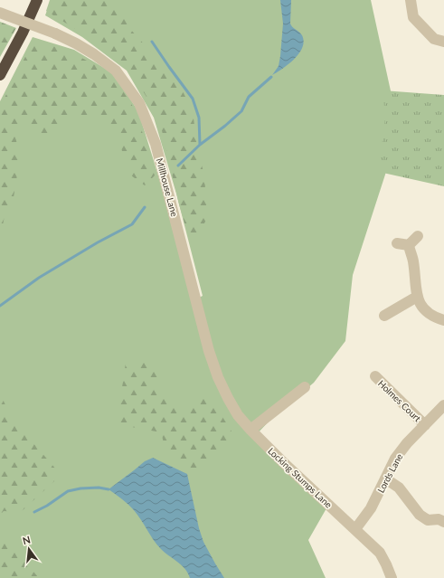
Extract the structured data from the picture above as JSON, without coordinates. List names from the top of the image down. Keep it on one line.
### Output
{"streets":{"street":["Millhouse Lane","Holmes Court","Lords Lane","Locking Stumps Lane"]},"crossings":[["Millhouse Lane","Locking Stumps Lane"],["Holmes Court","Lords Lane"],["Lords Lane","Locking Stumps Lane"]],"north":"top"}
